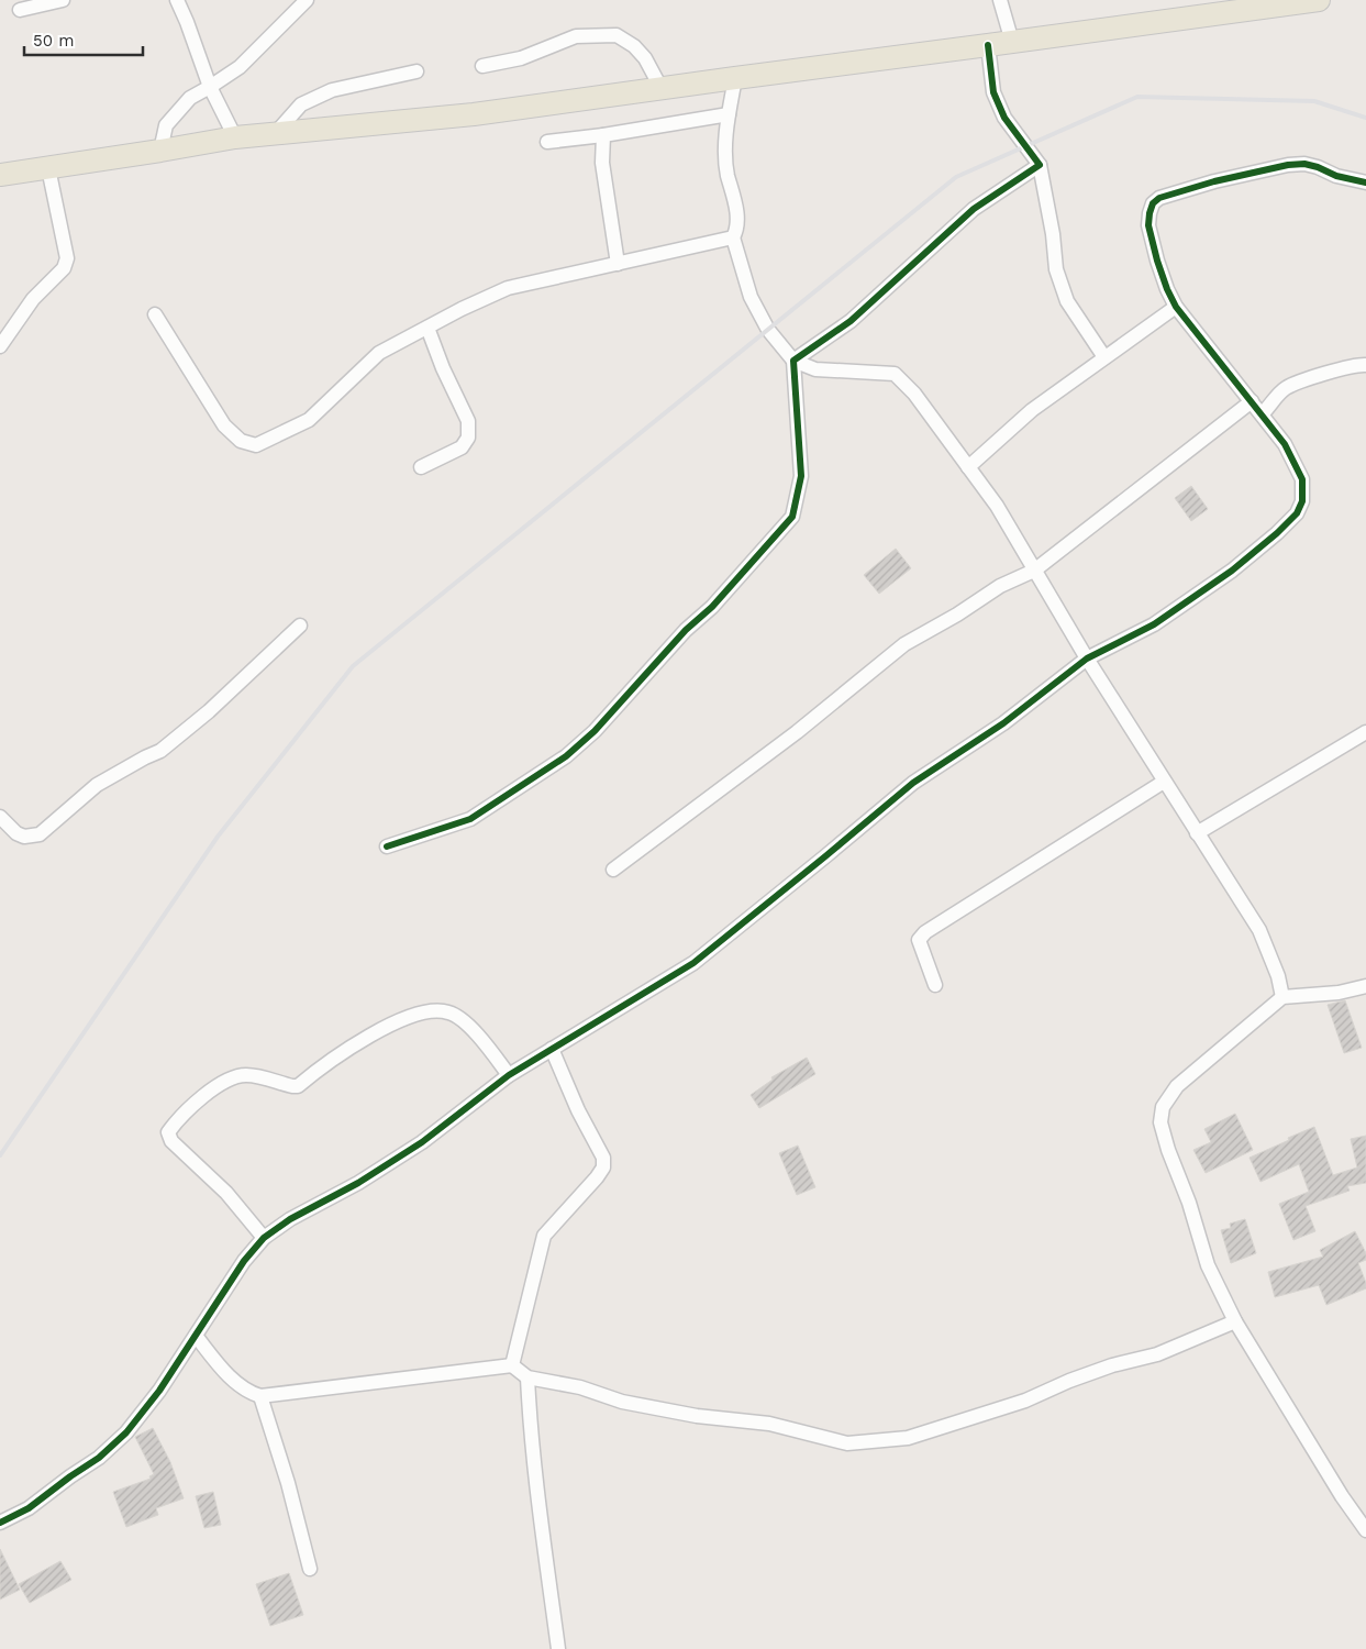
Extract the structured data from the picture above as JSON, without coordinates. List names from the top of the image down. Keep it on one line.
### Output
{"scale_bar":"50 m"}
